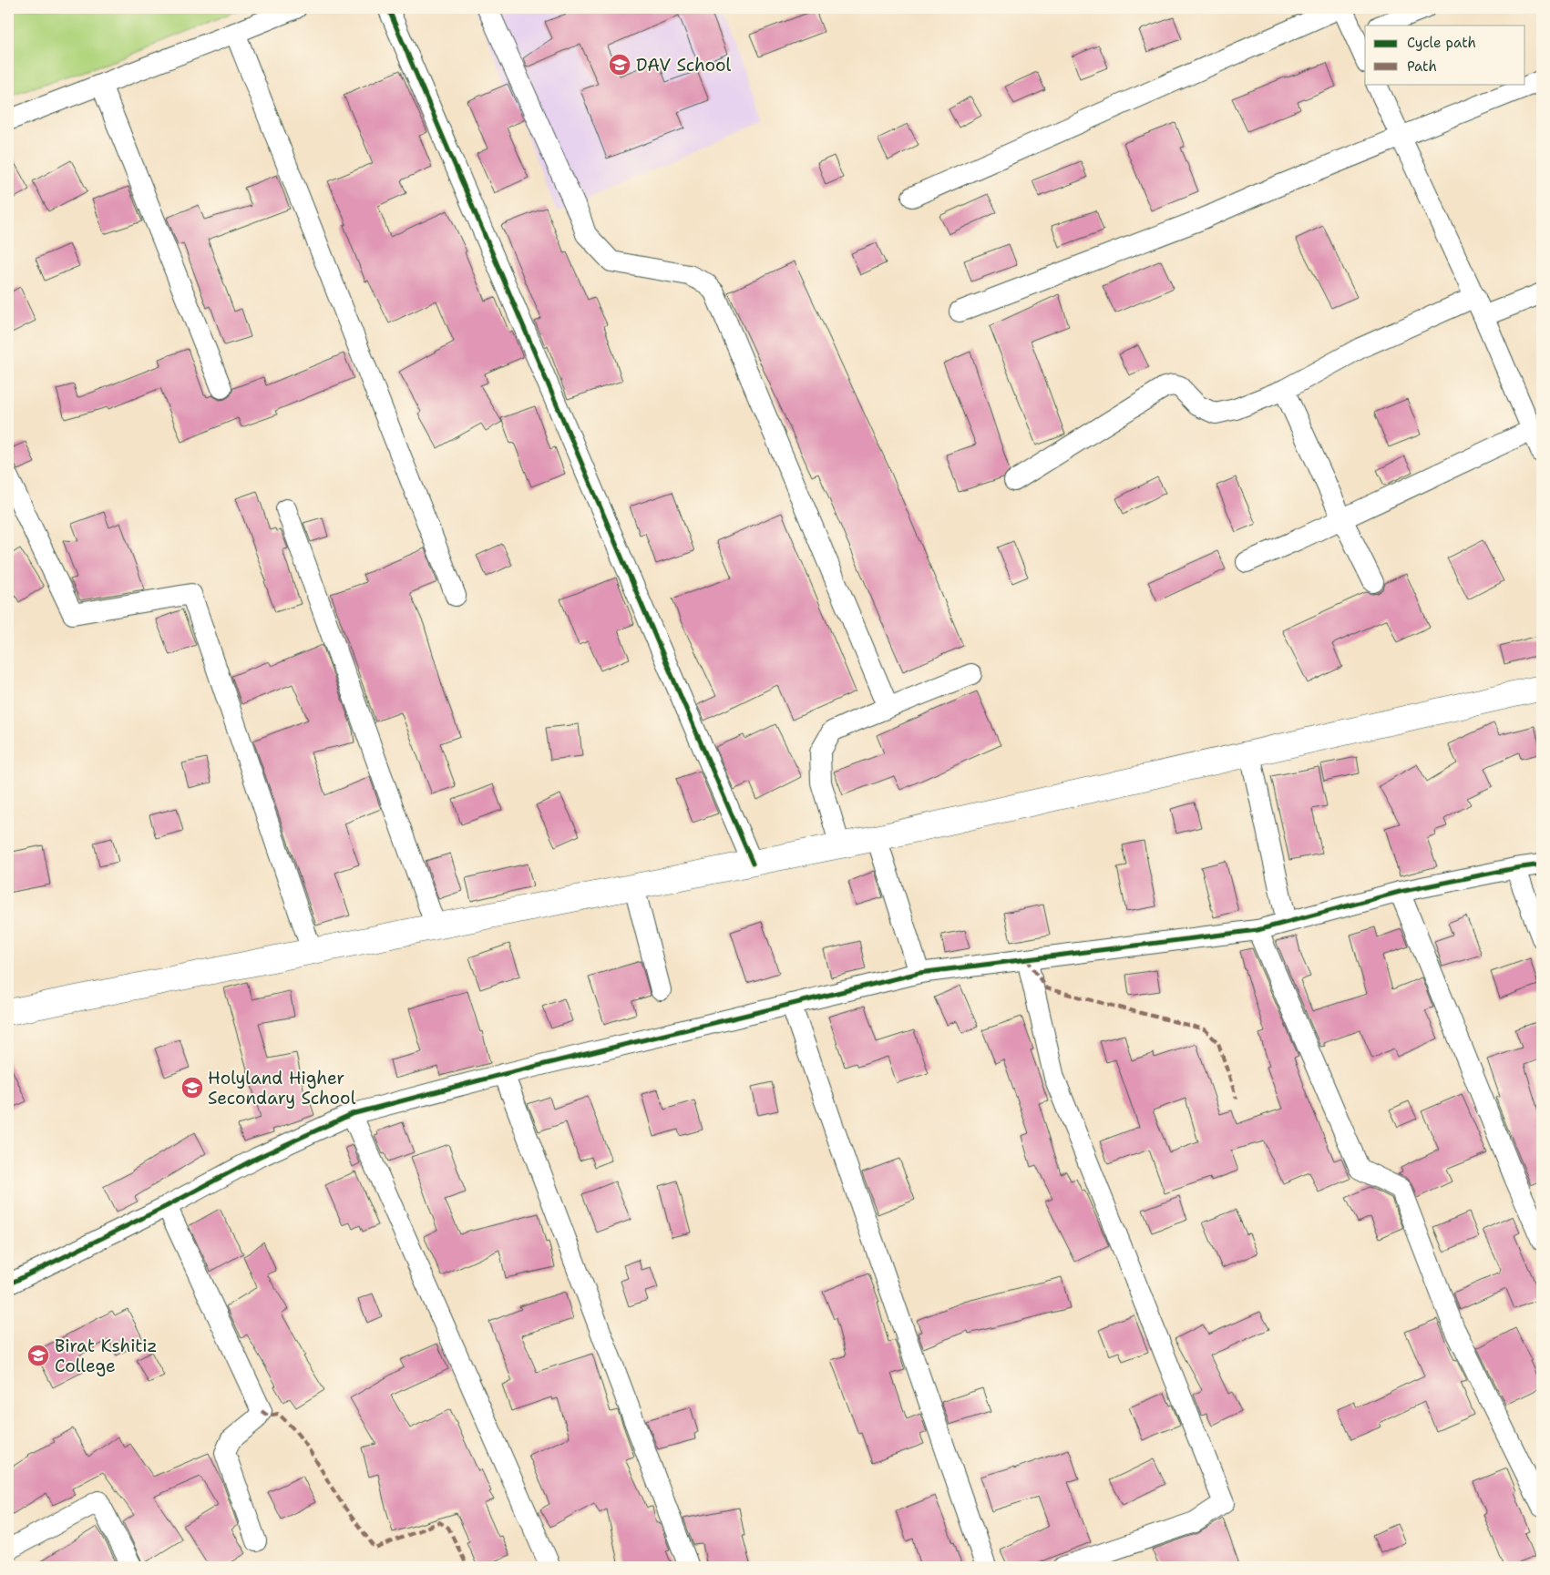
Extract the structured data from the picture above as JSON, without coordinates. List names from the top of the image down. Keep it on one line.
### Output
{"places":{"school or university":["DAV School","Holyland Higher Secondary School","Birat Kshitiz College"]},"legend":["Cycle path","Path"]}
